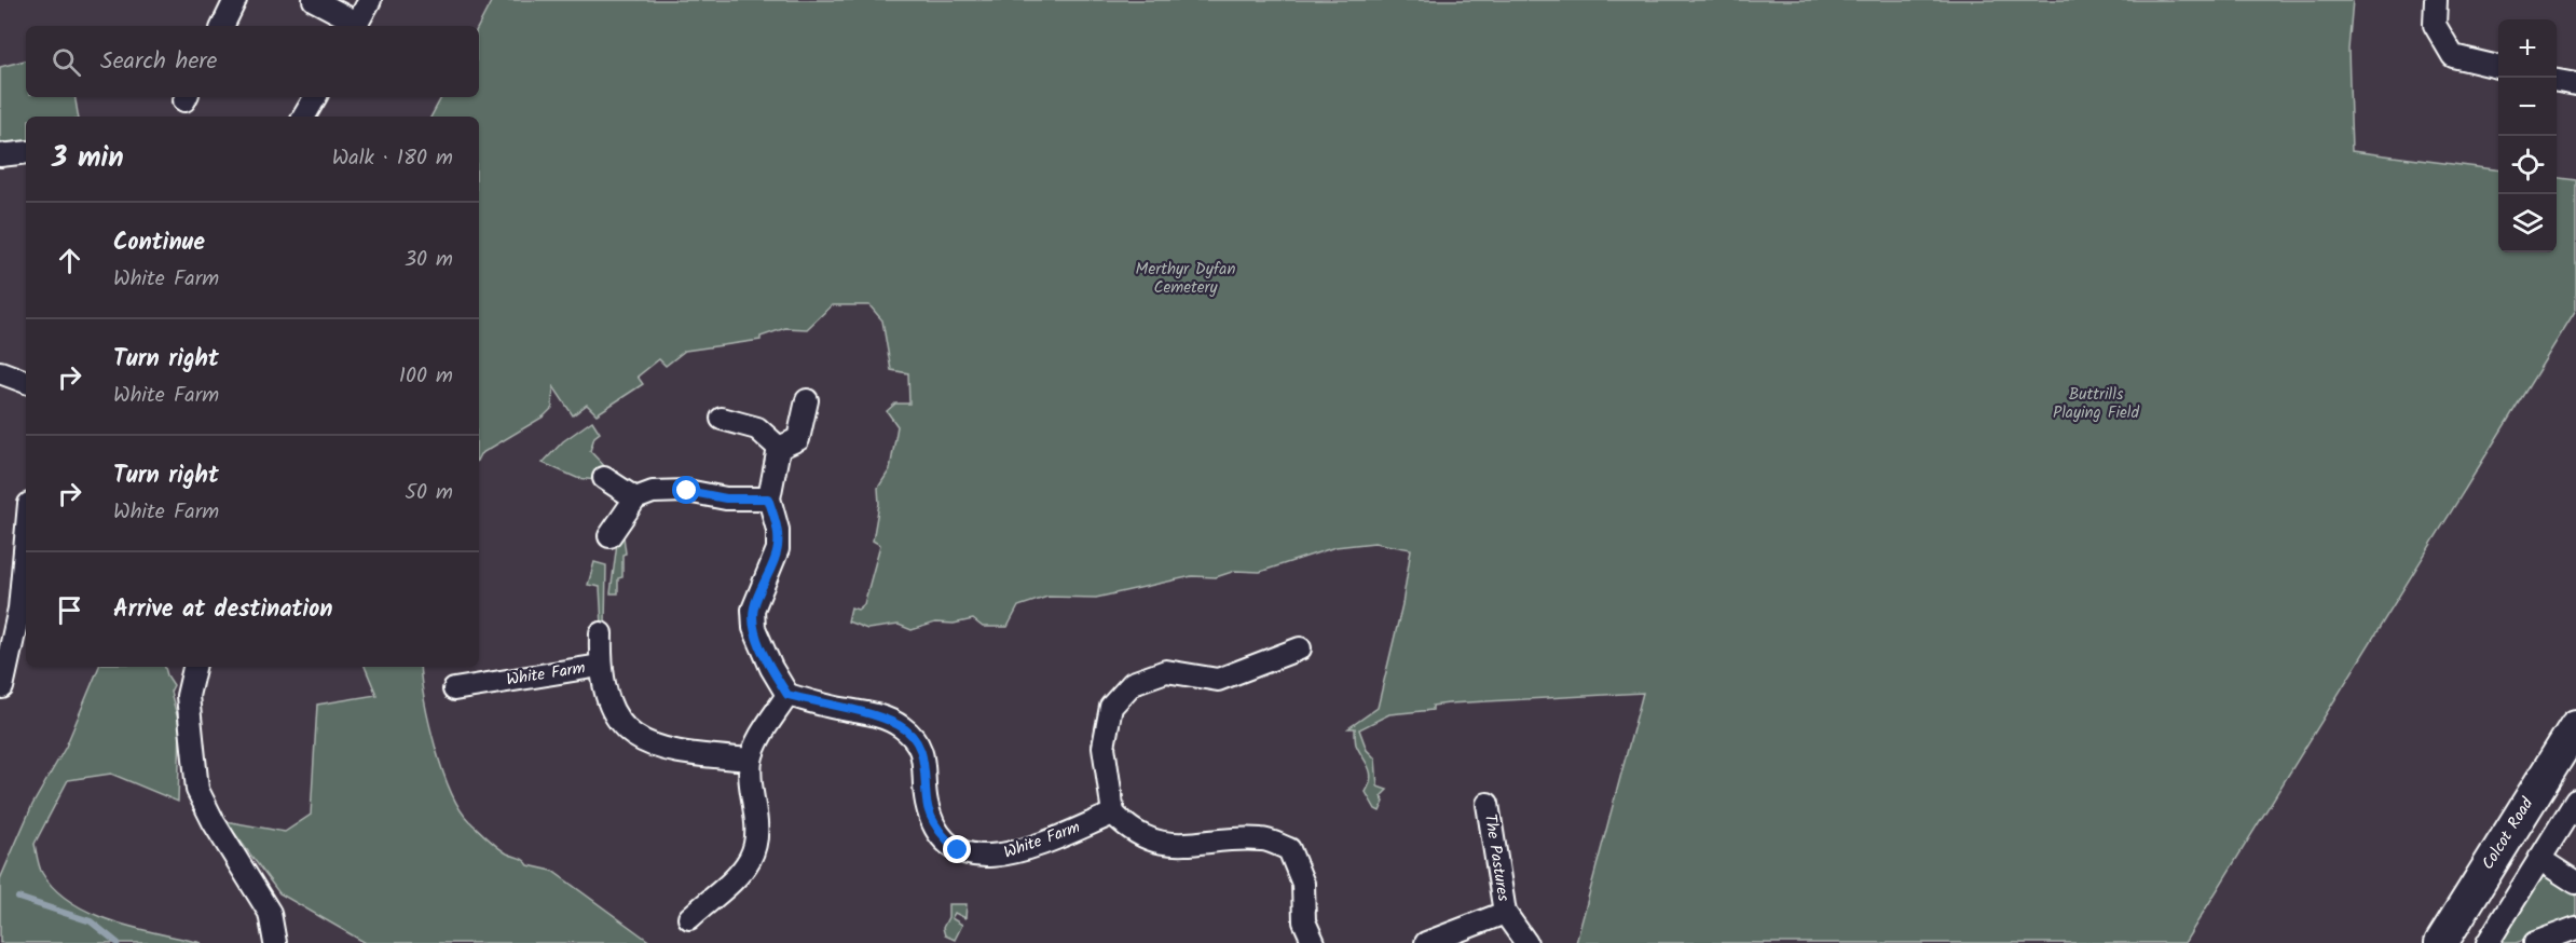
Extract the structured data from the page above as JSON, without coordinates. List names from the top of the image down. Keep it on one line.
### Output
{"streets":{"main road":["Colcot Road"],"street":["White Farm","The Pastures"]},"parks":["Merthyr Dyfan Cemetery","Buttrills Playing Field"],"page":{"map_buttons":["+","−"],"search":"Search here","heading":["3 min","Walk · 180 m"],"list":[["Continue","White Farm","30 m"],["Turn right","White Farm","100 m"],["Turn right","White Farm","50 m"],"Arrive at destination"]}}
